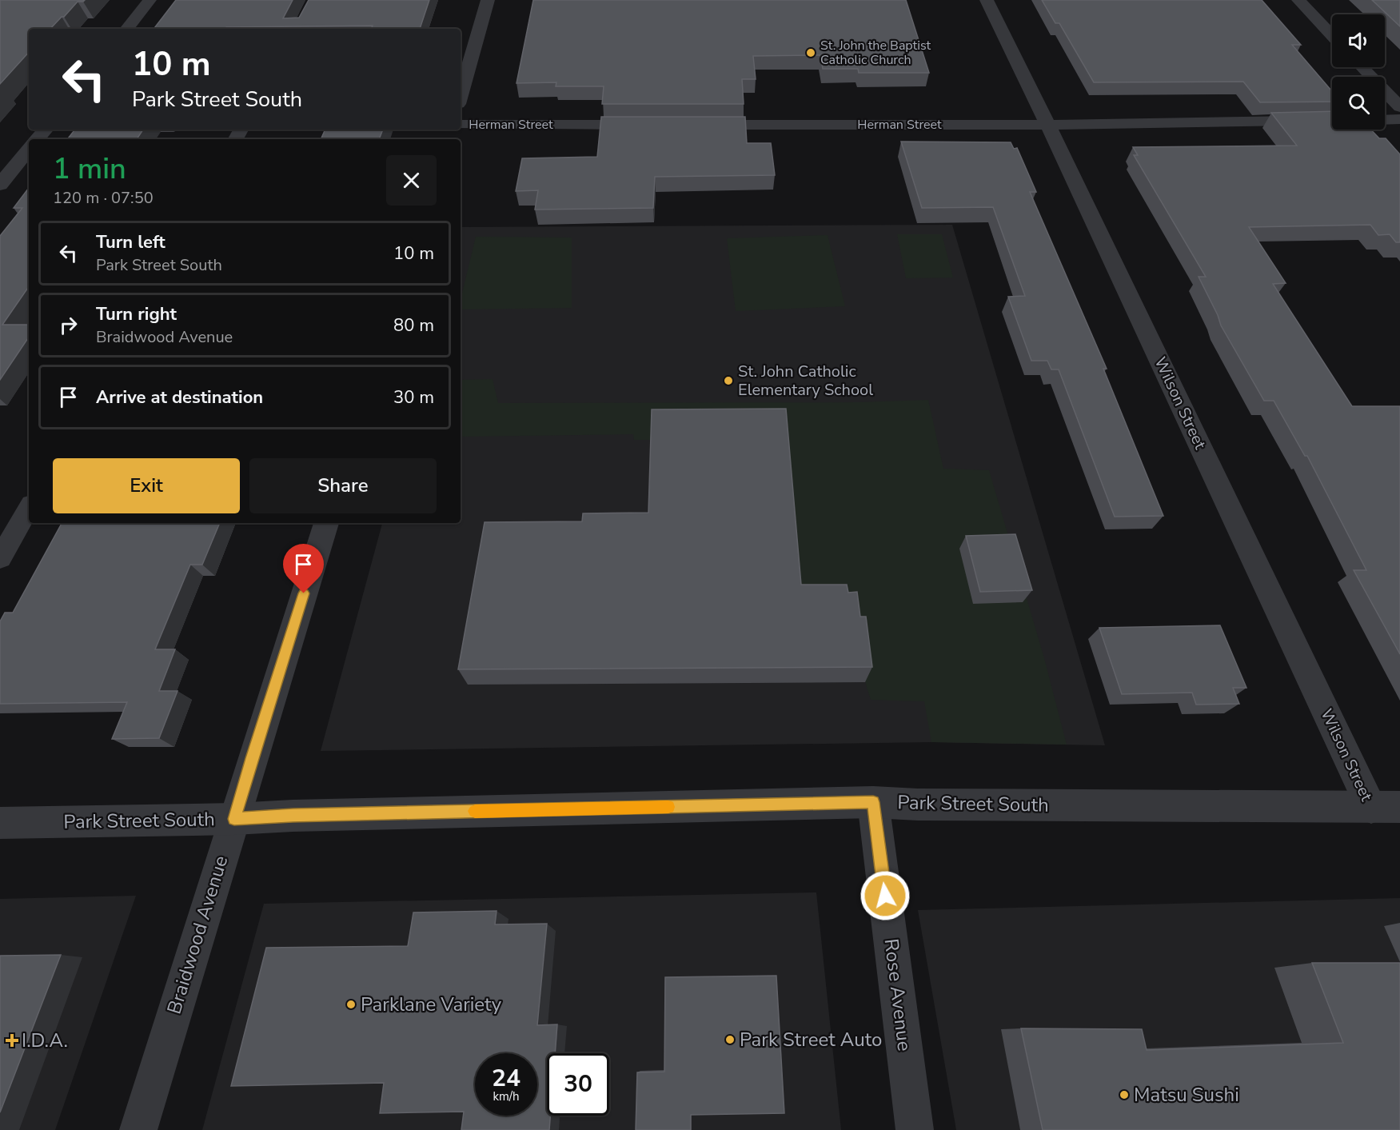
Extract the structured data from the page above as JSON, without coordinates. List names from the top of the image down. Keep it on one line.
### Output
{"streets":{"street":["Herman Street","Wilson Street","Park Street South","Braidwood Avenue","Rose Avenue"]},"crossings":[["Herman Street","Wilson Street"],["Wilson Street","Park Street South"],["Park Street South","Braidwood Avenue"],["Park Street South","Rose Avenue"]],"places":{"other":["St. John the Baptist Catholic Church","St. John Catholic Elementary School","Parklane Variety","Park Street Auto","Matsu Sushi"],"health":["I.D.A."]},"page":{"turn":["10 m","Park Street South"],"heading":["1 min","120 m · 07:50"],"list":[{"name":"Turn left","note":"Park Street South","value":"10 m"},{"name":"Turn right","note":"Braidwood Avenue","value":"80 m"},{"name":"Arrive at destination","value":"30 m"}],"buttons":["Exit","Share"],"speed":"24 km/h","limit":"30"}}
